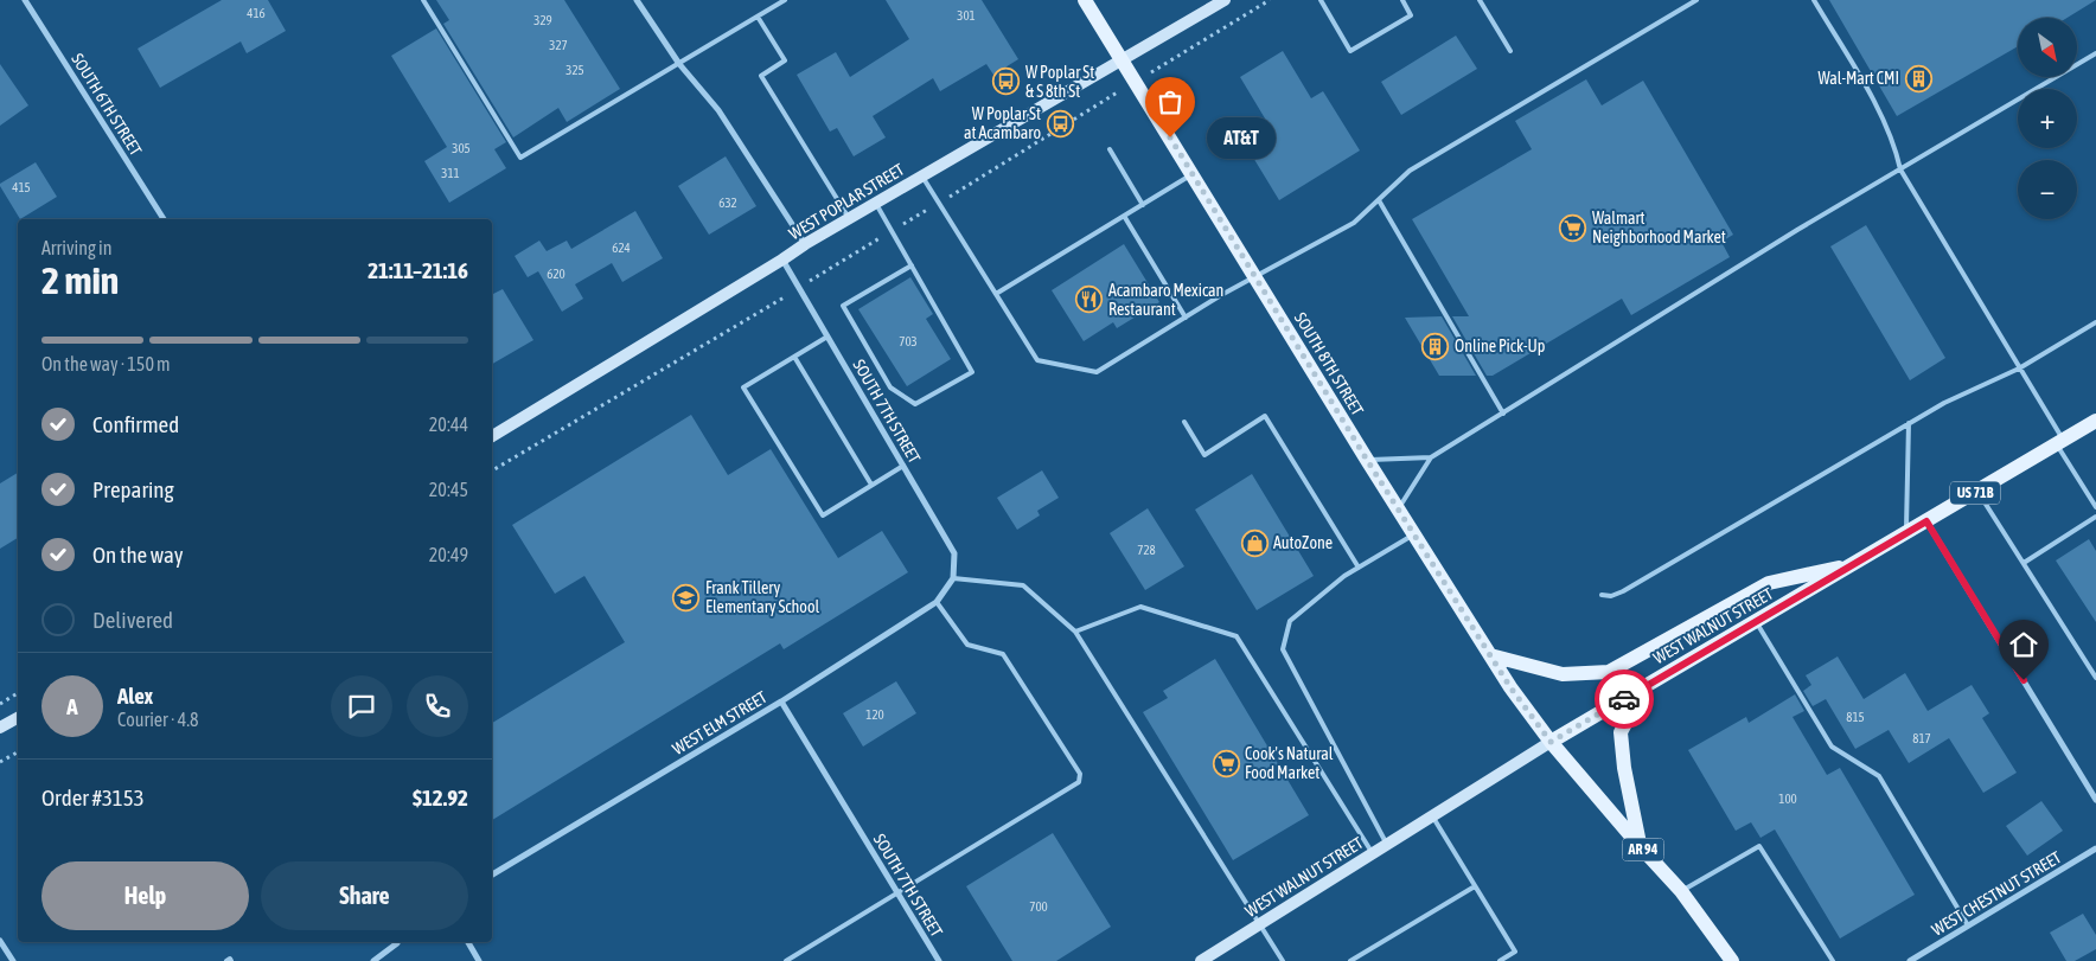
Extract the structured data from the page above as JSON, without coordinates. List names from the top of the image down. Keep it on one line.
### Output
{"streets":{"main road":["SOUTH 8TH STREET","US 71B","WEST WALNUT STREET","AR 94"],"street":["SOUTH 6TH STREET","WEST POPLAR STREET","SOUTH 7TH STREET","WEST ELM STREET","WEST CHESTNUT STREET"]},"crossings":[["WEST POPLAR STREET","SOUTH 8TH STREET"],["WEST POPLAR STREET","SOUTH 7TH STREET"],["SOUTH 8TH STREET","US 71B"],["SOUTH 8TH STREET","WEST WALNUT STREET"],["SOUTH 8TH STREET","AR 94"],["SOUTH 7TH STREET","WEST ELM STREET"],["US 71B","WEST WALNUT STREET"],["WEST WALNUT STREET","AR 94"]],"places":{"building":["Wal-Mart CMI","Online Pick-Up"],"bus stop":["W Poplar St & S 8th St","W Poplar St at Acambaro"],"other":["AT&T"],"supermarket":["Walmart Neighborhood Market","Cook's Natural Food Market"],"restaurant":["Acambaro Mexican Restaurant"],"shop":["AutoZone"],"school or university":["Frank Tillery Elementary School"]},"house_numbers":["416","301","329","327","325","305","311","415","632","624","620","703","728","120","815","817","100","700"],"north":"bottom right","page":{"map_buttons":["+","−"],"bubble":"AT&T","heading":["2 min","Arriving in","21:11–21:16"],"panel":["Alex","Courier · 4.8","Order #3153","$12.92"],"bar":"On the way · 150 m","list":[["Confirmed","20:44"],["Preparing","20:45"],["On the way","20:49"],"Delivered"],"round":"A","buttons":["Help","Share"]}}
